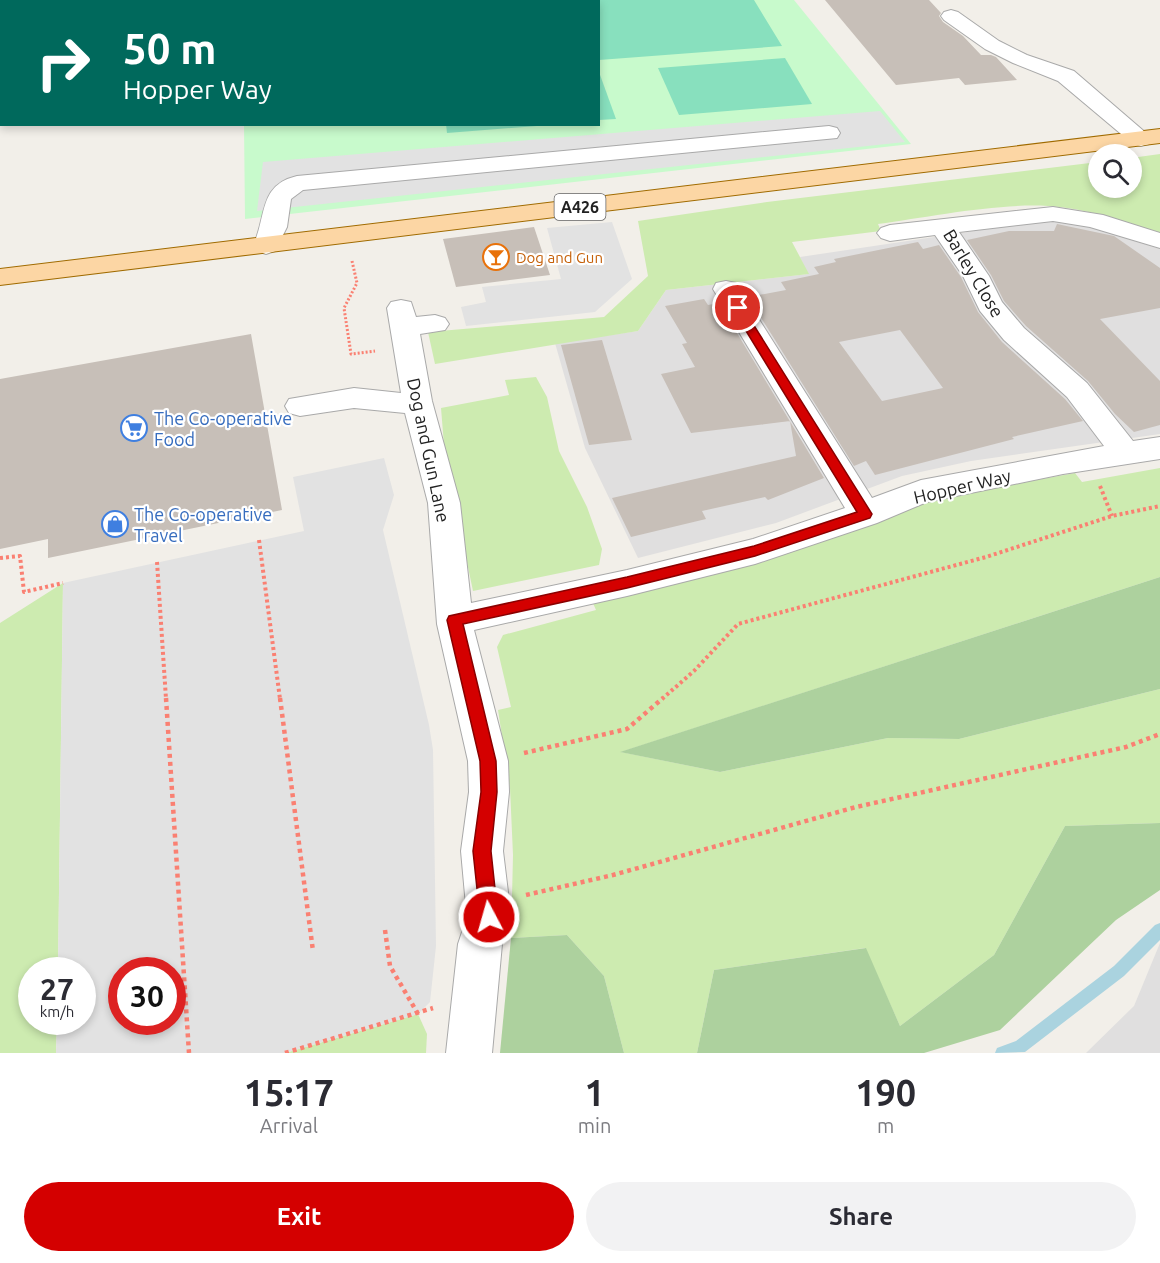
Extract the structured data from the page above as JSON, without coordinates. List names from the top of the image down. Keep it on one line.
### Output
{"streets":{"main road":["A426"],"street":["Barley Close","Dog and Gun Lane","Hopper Way"]},"crossings":[["Barley Close","Hopper Way"],["Dog and Gun Lane","Hopper Way"]],"places":{"bar":["Dog and Gun"],"supermarket":["The Co-operative Food"],"shop":["The Co-operative Travel"]},"page":{"turn":["50 m","Hopper Way"],"speed":"27 km/h","limit":"30","eta":["15:17","Arrival","1","min","190","m"],"buttons":["Exit","Share"]}}
